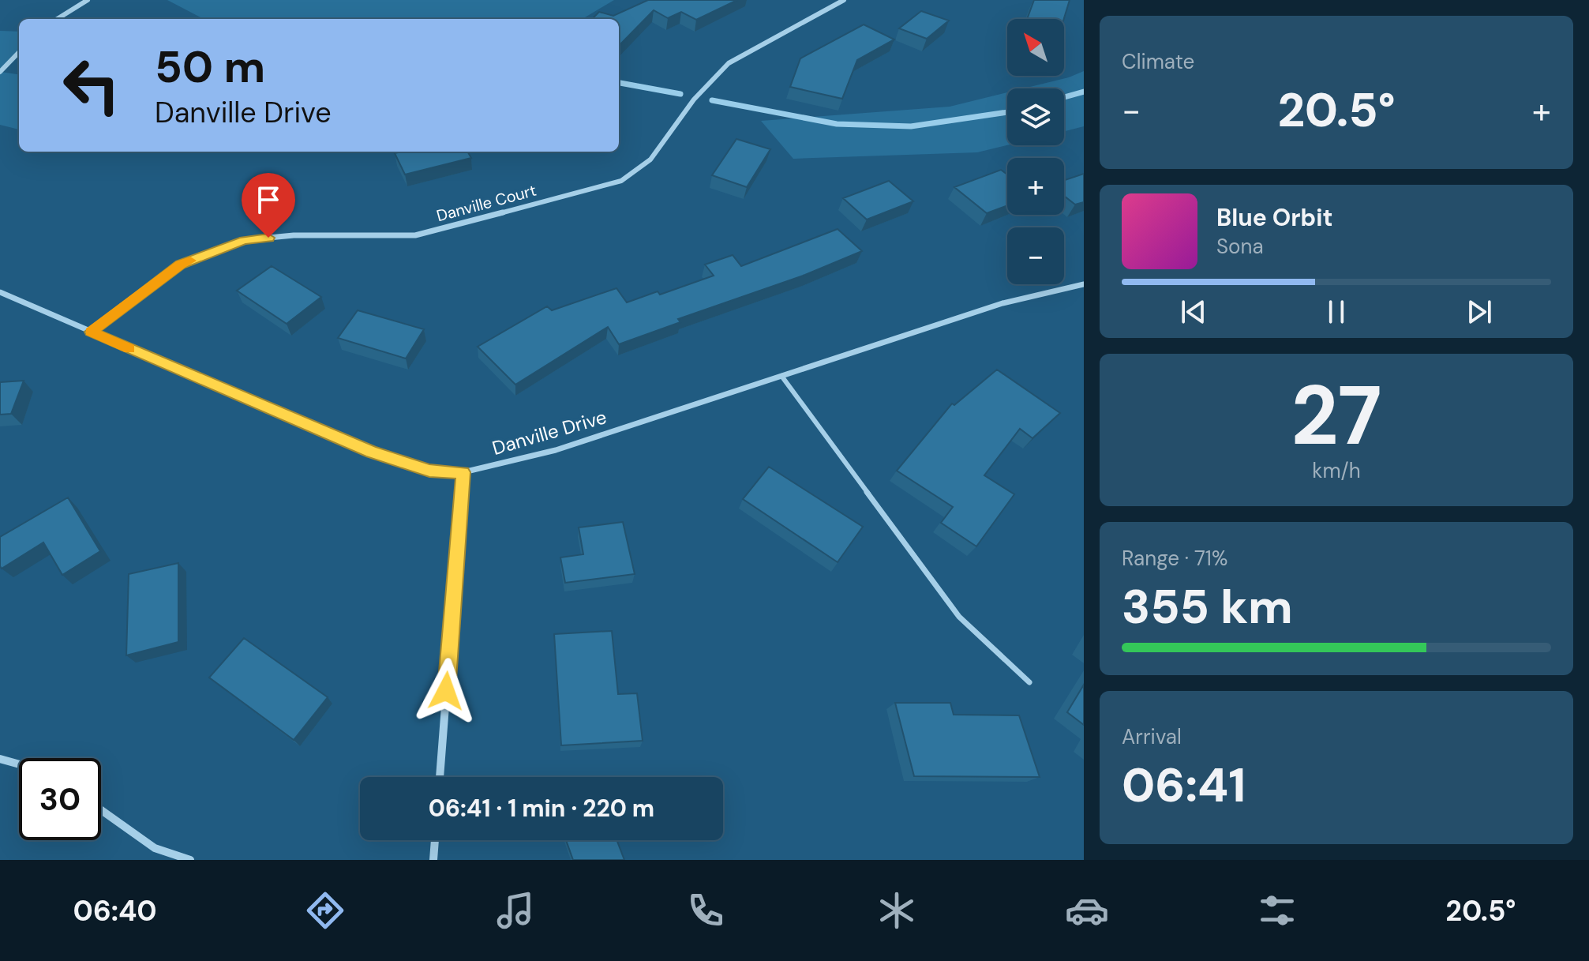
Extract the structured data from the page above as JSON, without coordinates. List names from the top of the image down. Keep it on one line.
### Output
{"streets":{"street":["Danville Court","Danville Drive"]},"crossings":[["Danville Court","Danville Drive"]],"north":"top left","page":{"tile":["Climate",["27","km/h"],["Range · 71%","355 km"],["Arrival","06:41"]],"map_buttons":["+","−"],"turn":["50 m","Danville Drive"],"heat":["−","20.5°","+"],"song":["Blue Orbit","Sona"],"limit":"30","trip":"06:41 · 1 min · 220 m","tabs":["06:40","20.5°"]}}
